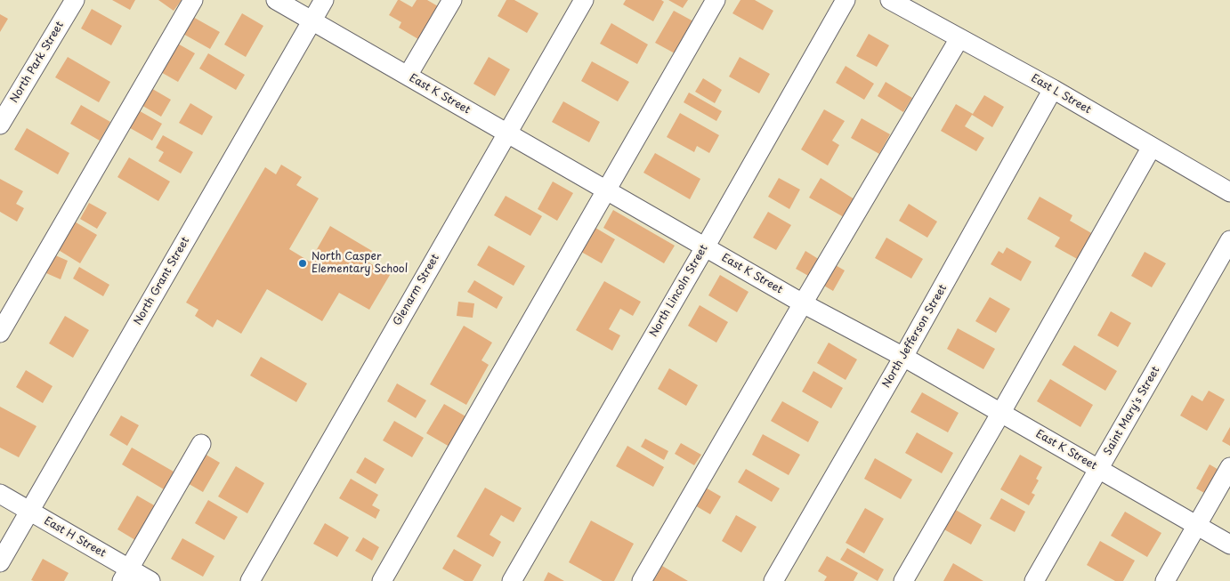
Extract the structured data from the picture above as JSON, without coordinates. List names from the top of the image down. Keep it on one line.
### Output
{"streets":{"street":["North Park Street","East K Street","East L Street","North Grant Street","Glenarm Street","North Lincoln Street","North Jefferson Street","Saint Mary's Street","East H Street"]},"crossings":[["East K Street","North Grant Street"],["East K Street","Glenarm Street"],["East K Street","North Lincoln Street"],["East K Street","North Jefferson Street"],["East K Street","Saint Mary's Street"],["East L Street","North Jefferson Street"],["North Grant Street","East H Street"]],"places":["North Casper Elementary School"]}
